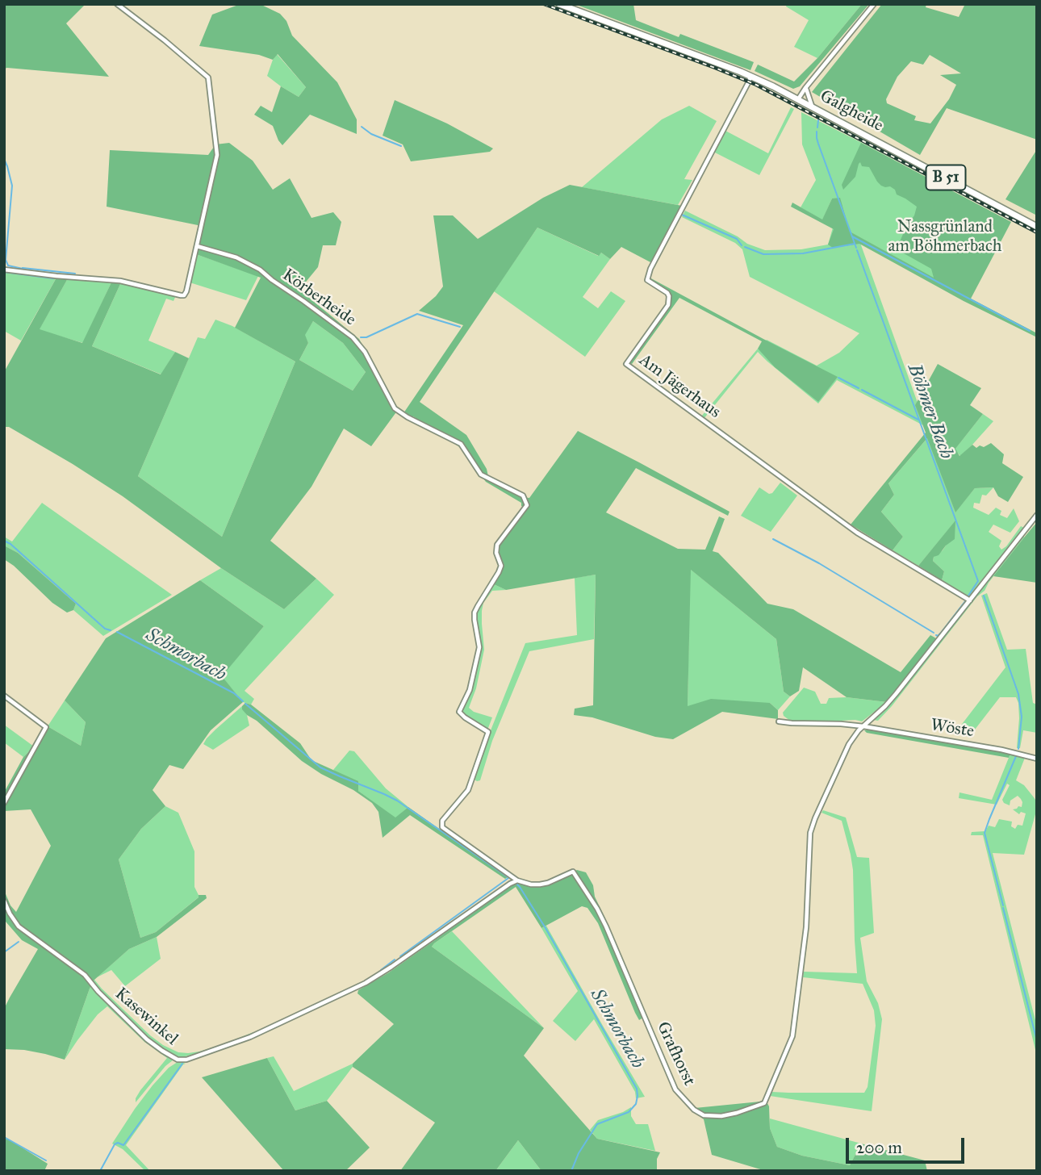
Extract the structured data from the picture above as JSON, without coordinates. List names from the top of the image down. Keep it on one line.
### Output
{"streets":{"main road":["Galgheide","B 51"],"street":["Körberheide","Am Jägerhaus","Wöste","Kasewinkel","Grafhorst"]},"crossings":[["Galgheide","Am Jägerhaus"],["Körberheide","Grafhorst"],["Wöste","Grafhorst"],["Kasewinkel","Grafhorst"]],"water":["Böhmer Bach","Schmorbach"],"parks":["Nassgrünland am Böhmerbach"],"scale_bar":"200 m"}
